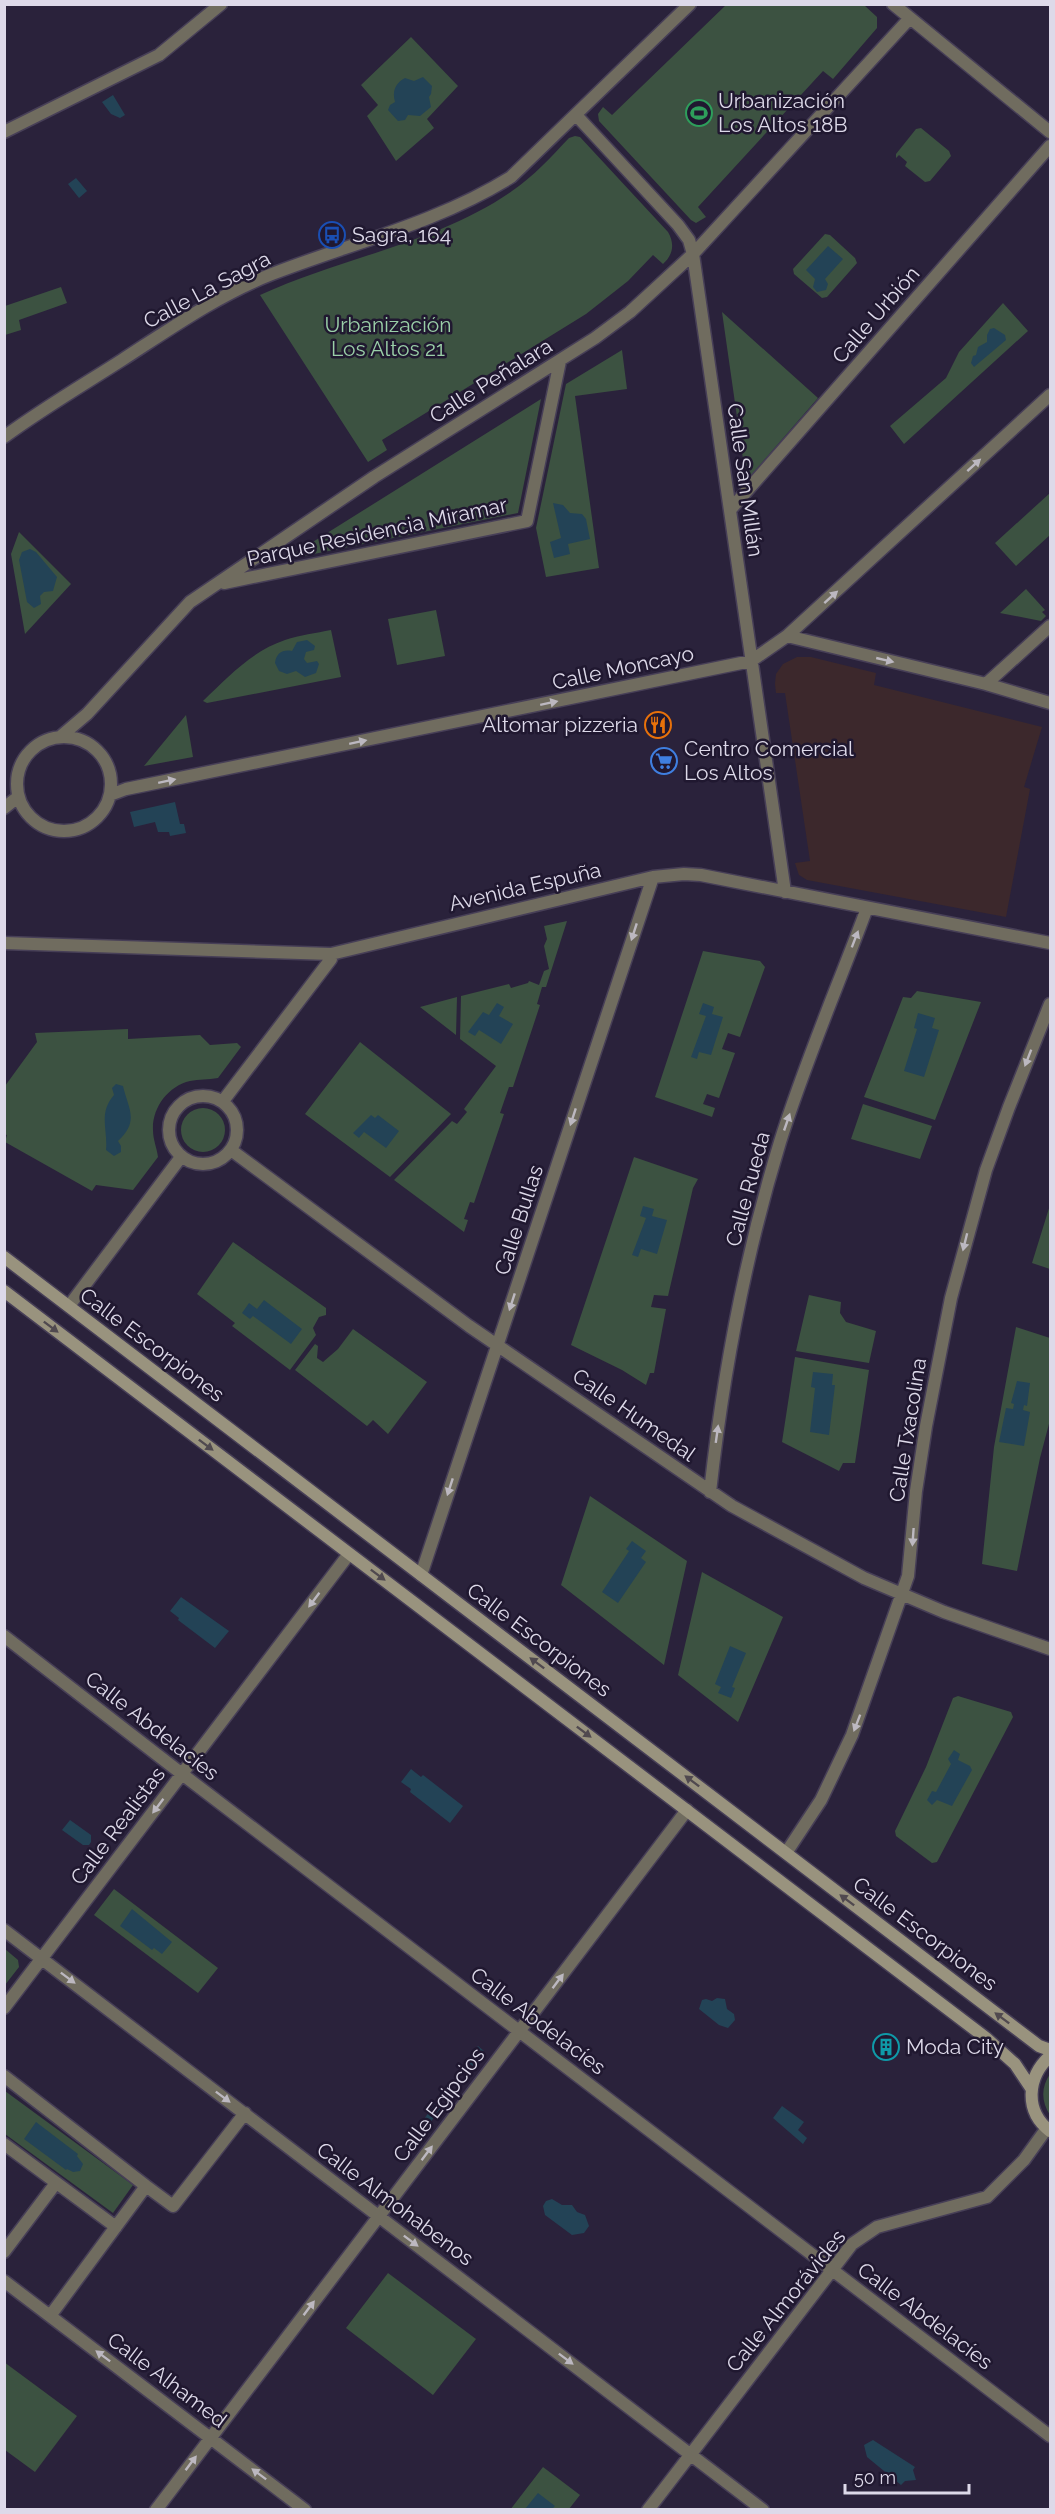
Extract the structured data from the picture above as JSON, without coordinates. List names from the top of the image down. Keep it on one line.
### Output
{"streets":{"street":["Calle La Sagra","Calle Urbión","Calle Peñalara","Calle San Millán","Parque Residencia Miramar","Calle Moncayo","Avenida Espuña","Calle Rueda","Calle Bullas","Calle Escorpiones","Calle Humedal","Calle Txacolina","Calle Abdelacíes","Calle Realistas","Calle Egipcios","Calle Almohabenos","Calle Almorávides","Calle Alhamed"]},"crossings":[["Calle La Sagra","Calle San Millán"],["Calle Urbión","Calle San Millán"],["Calle Peñalara","Calle San Millán"],["Calle Peñalara","Parque Residencia Miramar"],["Calle Peñalara","Calle Moncayo"],["Calle San Millán","Calle Moncayo"],["Calle San Millán","Avenida Espuña"],["Avenida Espuña","Calle Rueda"],["Avenida Espuña","Calle Bullas"],["Calle Rueda","Calle Humedal"],["Calle Bullas","Calle Escorpiones"],["Calle Bullas","Calle Humedal"],["Calle Escorpiones","Calle Txacolina"],["Calle Humedal","Calle Txacolina"],["Calle Abdelacíes","Calle Realistas"],["Calle Abdelacíes","Calle Egipcios"],["Calle Abdelacíes","Calle Almorávides"],["Calle Realistas","Calle Almohabenos"],["Calle Egipcios","Calle Almohabenos"],["Calle Egipcios","Calle Alhamed"],["Calle Almohabenos","Calle Almorávides"]],"one_way":["Calle Moncayo","Calle Rueda","Calle Bullas","Calle Txacolina","Calle Realistas","Calle Egipcios","Calle Almohabenos","Calle Alhamed"],"parks":["Urbanización Los Altos 21"],"places":{"sports":["Urbanización Los Altos 18B"],"bus stop":["Sagra, 164"],"restaurant":["Altomar pizzeria"],"supermarket":["Centro Comercial Los Altos"],"building":["Moda City"]},"scale_bar":"50 m"}
